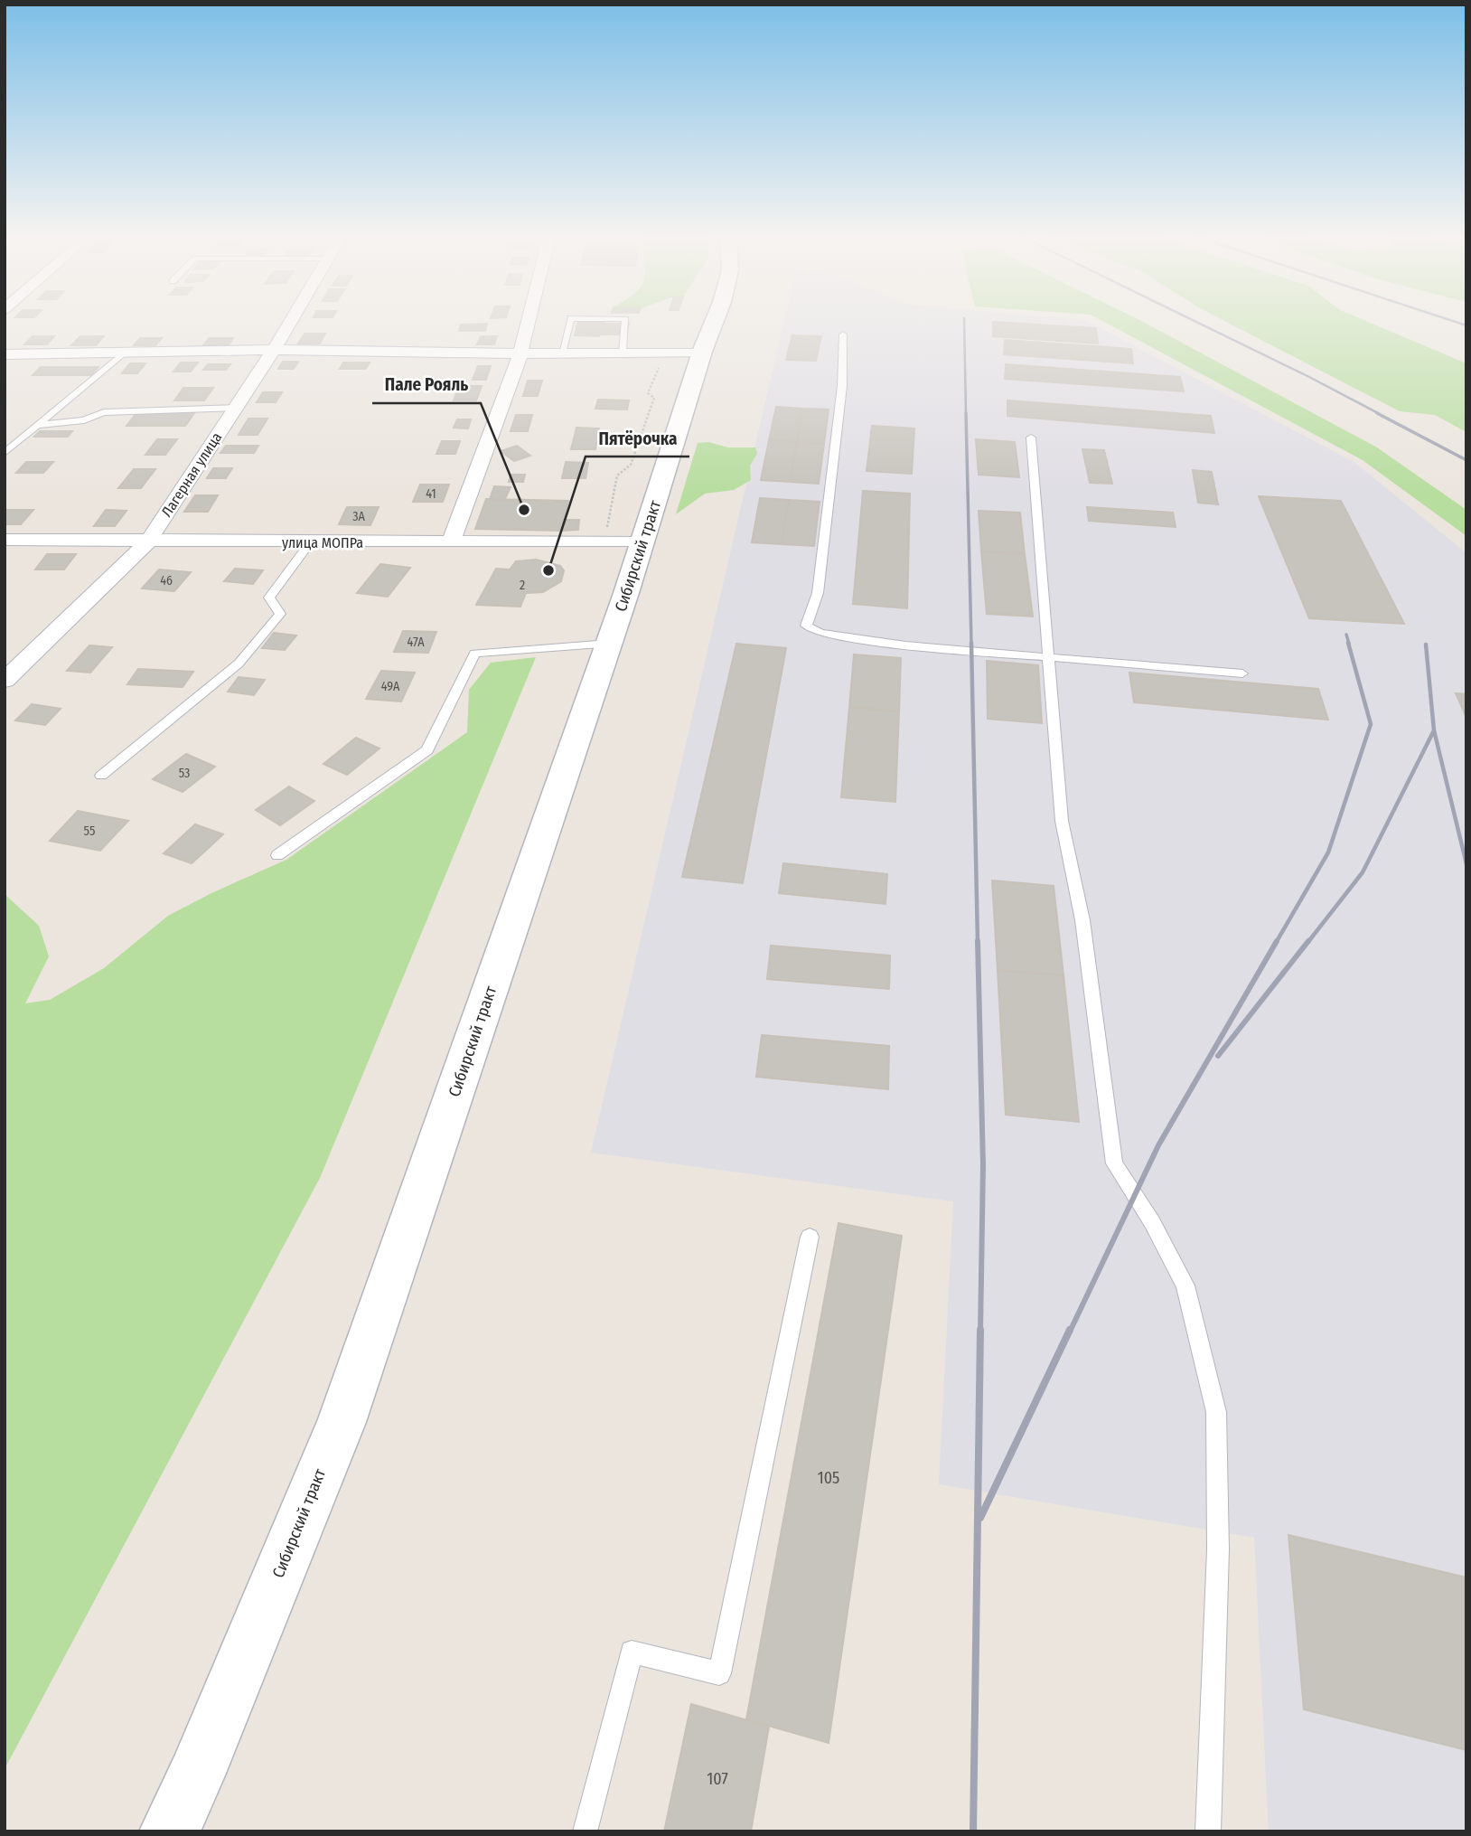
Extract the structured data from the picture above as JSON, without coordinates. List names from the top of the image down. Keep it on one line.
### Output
{"streets":{"main road":["Сибирский тракт"],"street":["Лагерная улица","улица МОПРа"]},"crossings":[["Лагерная улица","улица МОПРа"],["улица МОПРа","Сибирский тракт"]],"places":["Пале Рояль","Пятёрочка"],"house_numbers":["41","3А","46","2","47А","49А","53","55","105","107"]}
